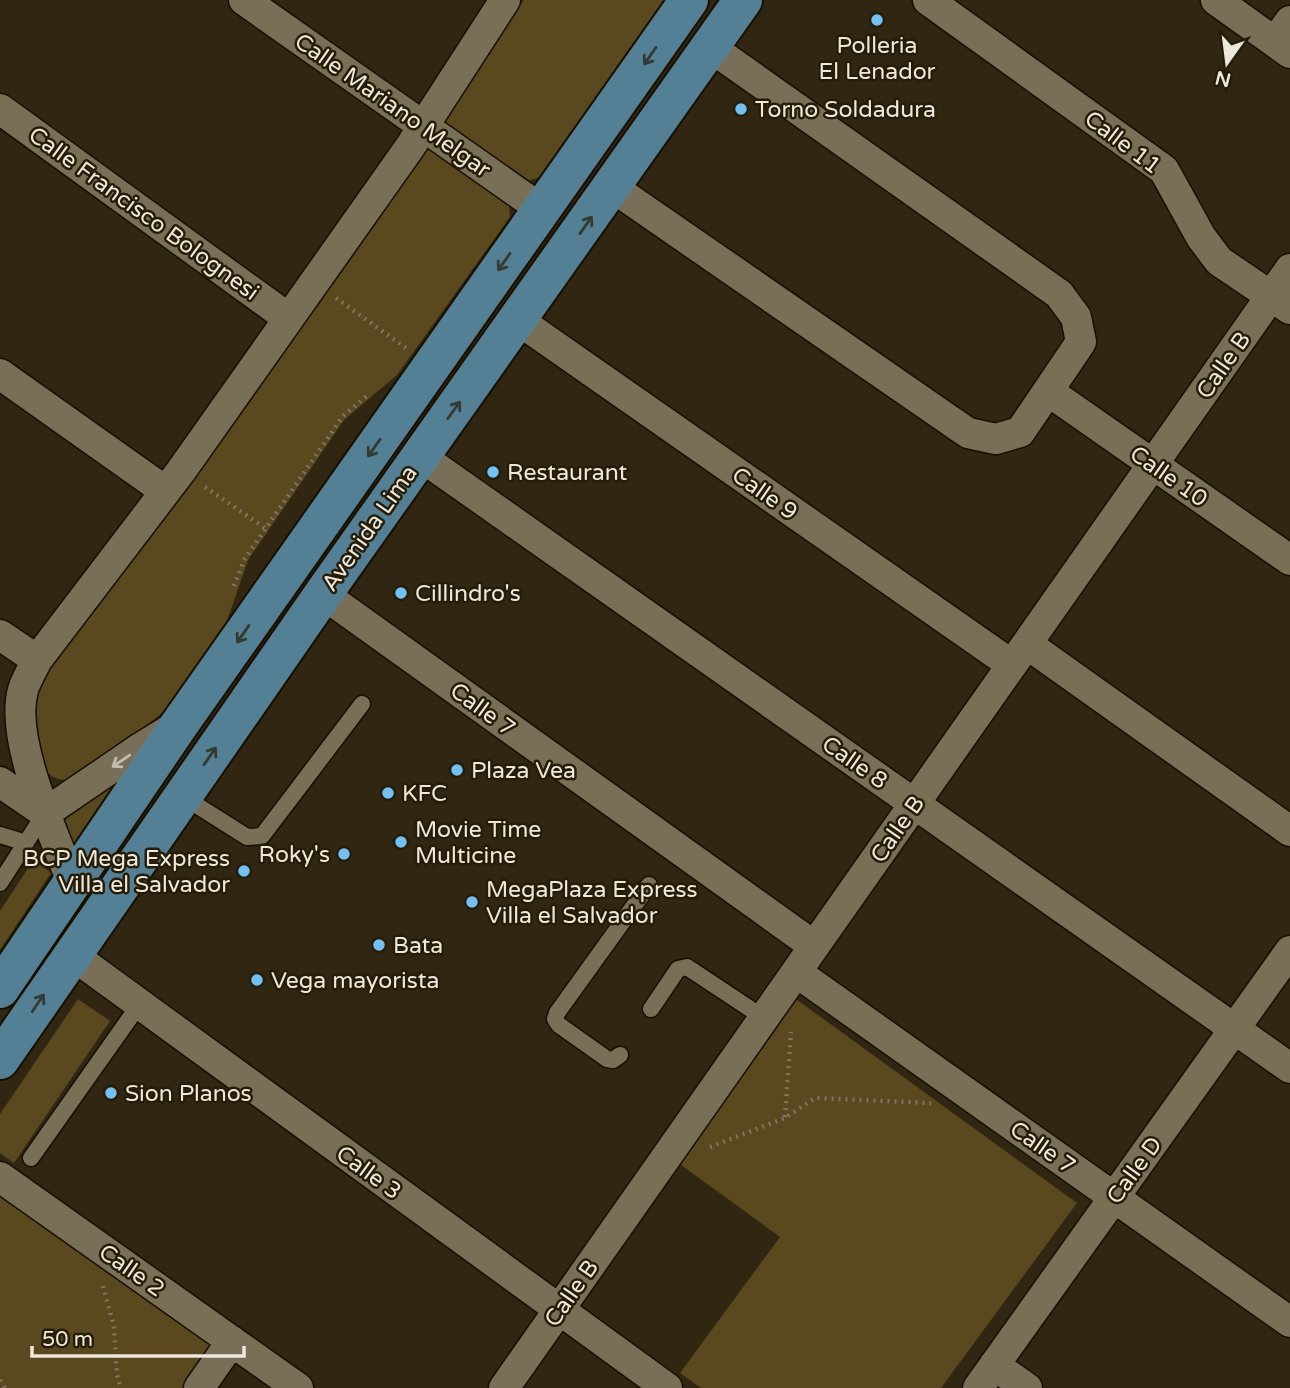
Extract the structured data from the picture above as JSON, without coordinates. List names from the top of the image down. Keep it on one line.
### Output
{"streets":{"main road":["Avenida Lima"],"street":["Calle Mariano Melgar","Calle 11","Calle Francisco Bolognesi","Calle B","Calle 10","Calle 9","Calle 7","Calle 8","Calle D","Calle 3","Calle 2"]},"crossings":[["Calle Mariano Melgar","Avenida Lima"],["Calle 11","Calle B"],["Calle B","Calle 10"],["Calle B","Calle 9"],["Calle B","Calle 7"],["Calle B","Calle 8"],["Calle B","Calle 3"],["Calle 9","Avenida Lima"],["Avenida Lima","Calle 7"],["Avenida Lima","Calle 8"],["Avenida Lima","Calle 3"],["Calle 7","Calle D"],["Calle 8","Calle D"]],"places":["Polleria El Lenador","Torno Soldadura","Restaurant","Cillindro's","Plaza Vea","KFC","Movie Time Multicine","Roky's","BCP Mega Express Villa el Salvador","MegaPlaza Express Villa el Salvador","Bata","Vega mayorista","Sion Planos"],"scale_bar":"50 m","north":"bottom"}
